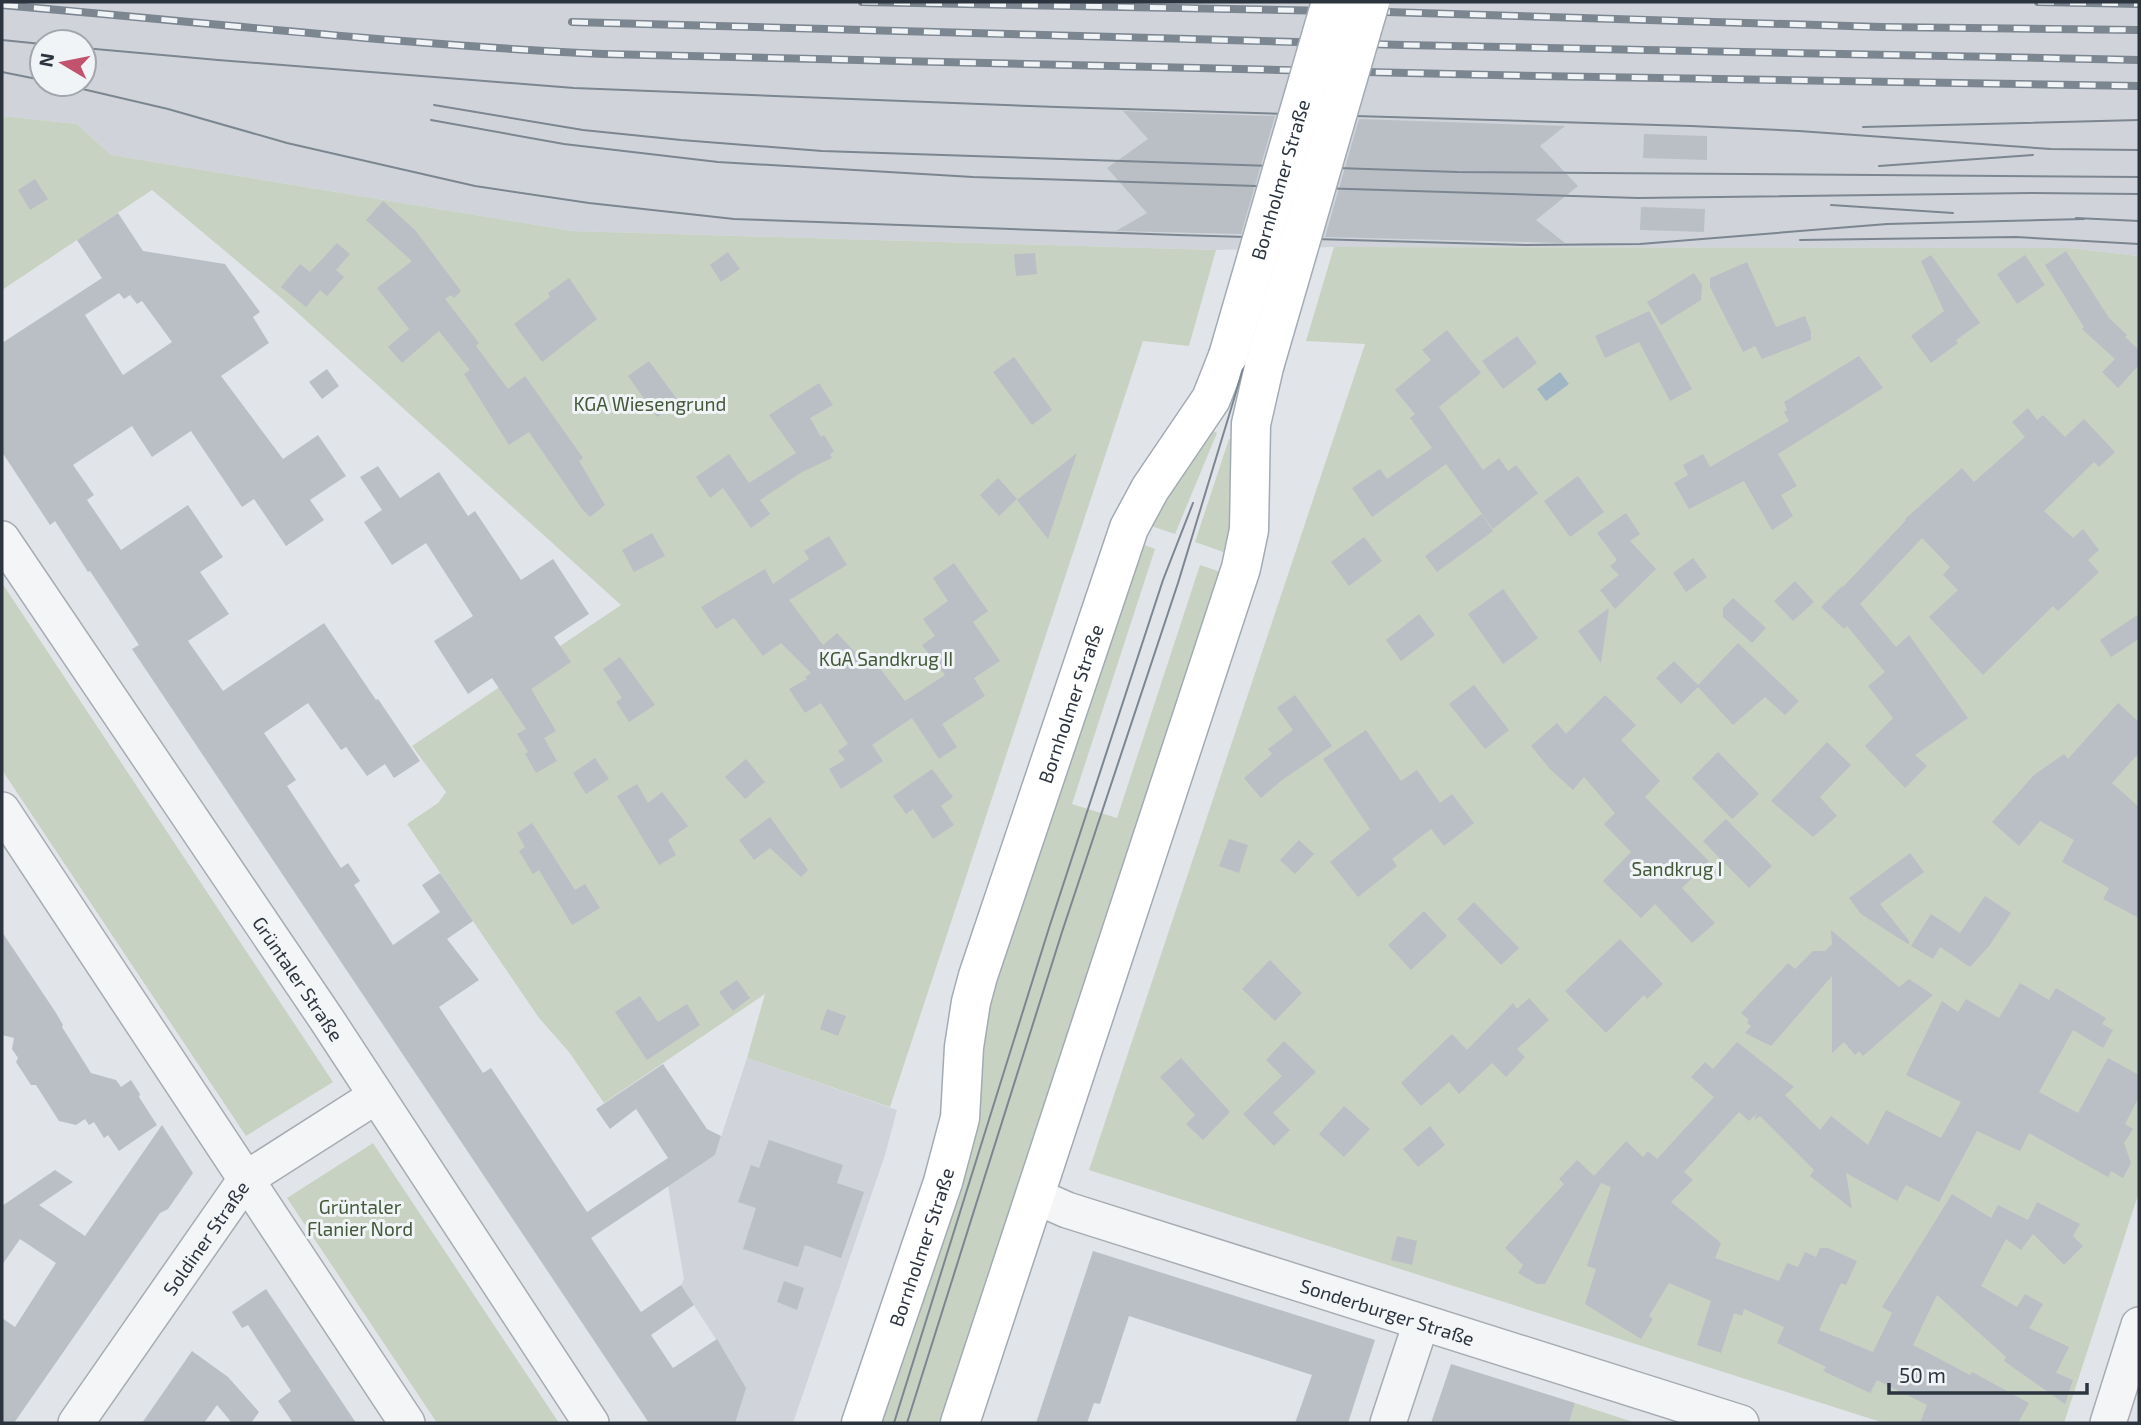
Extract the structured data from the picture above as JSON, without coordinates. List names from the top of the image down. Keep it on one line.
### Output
{"streets":{"main road":["Bornholmer Straße"],"street":["Grüntaler Straße","Soldiner Straße","Sonderburger Straße"]},"crossings":[["Bornholmer Straße","Sonderburger Straße"],["Grüntaler Straße","Soldiner Straße"]],"parks":["KGA Wiesengrund","KGA Sandkrug II","Sandkrug I","Grüntaler Flanier Nord"],"scale_bar":"50 m","north":"left"}
